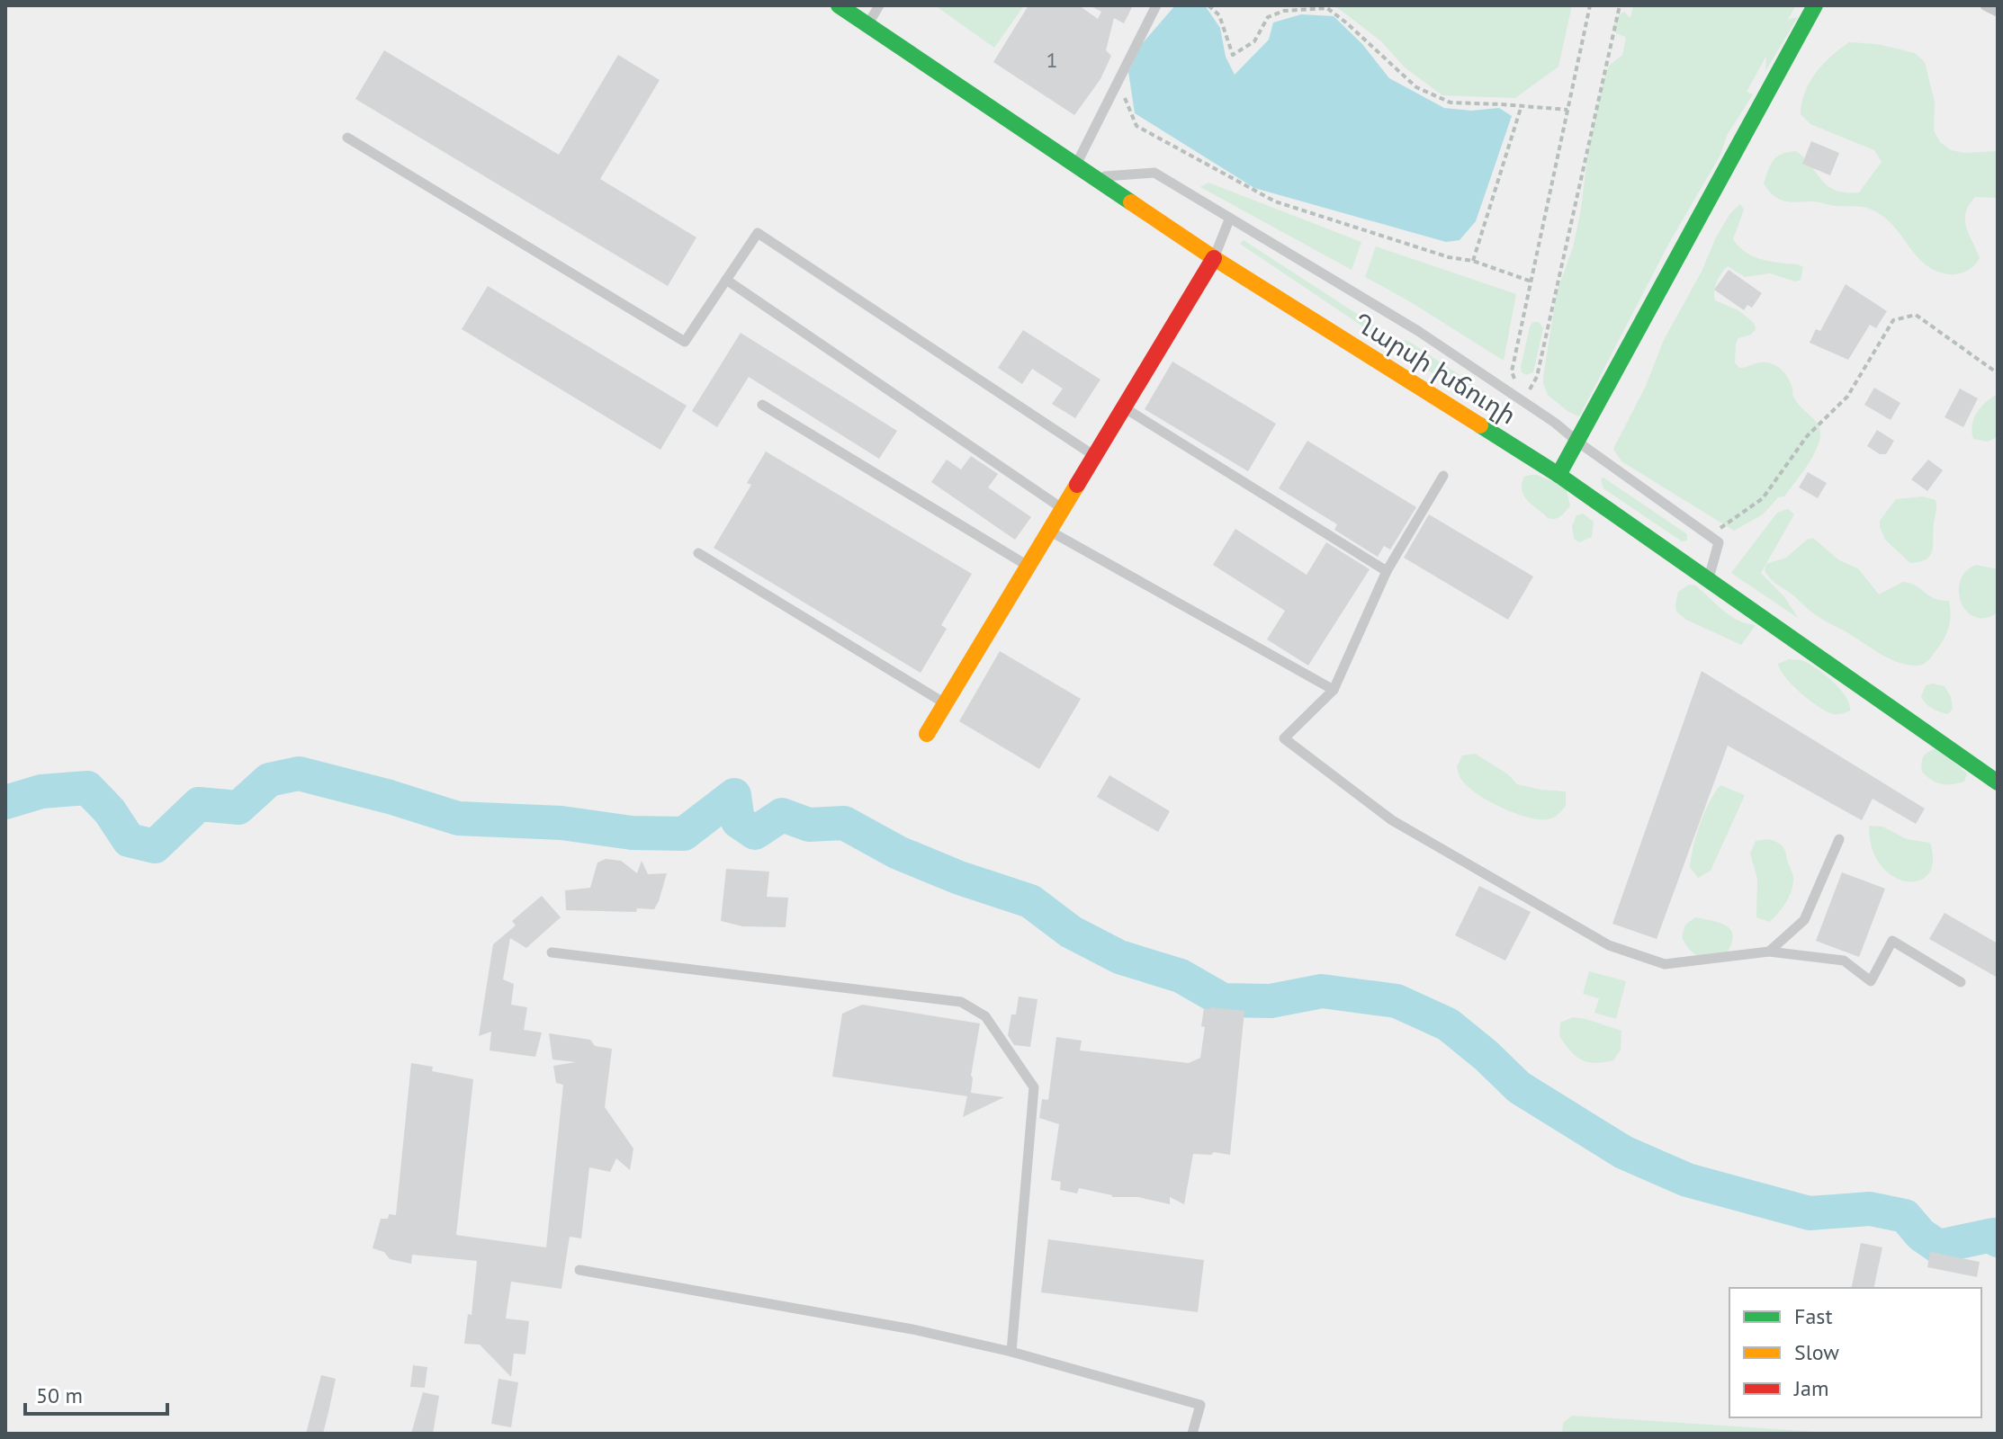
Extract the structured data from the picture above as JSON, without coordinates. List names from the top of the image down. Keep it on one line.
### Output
{"streets":{"main road":["Ղարսի խճուղի"]},"house_numbers":["1"],"legend":["Fast","Slow","Jam"],"scale_bar":"50 m"}
